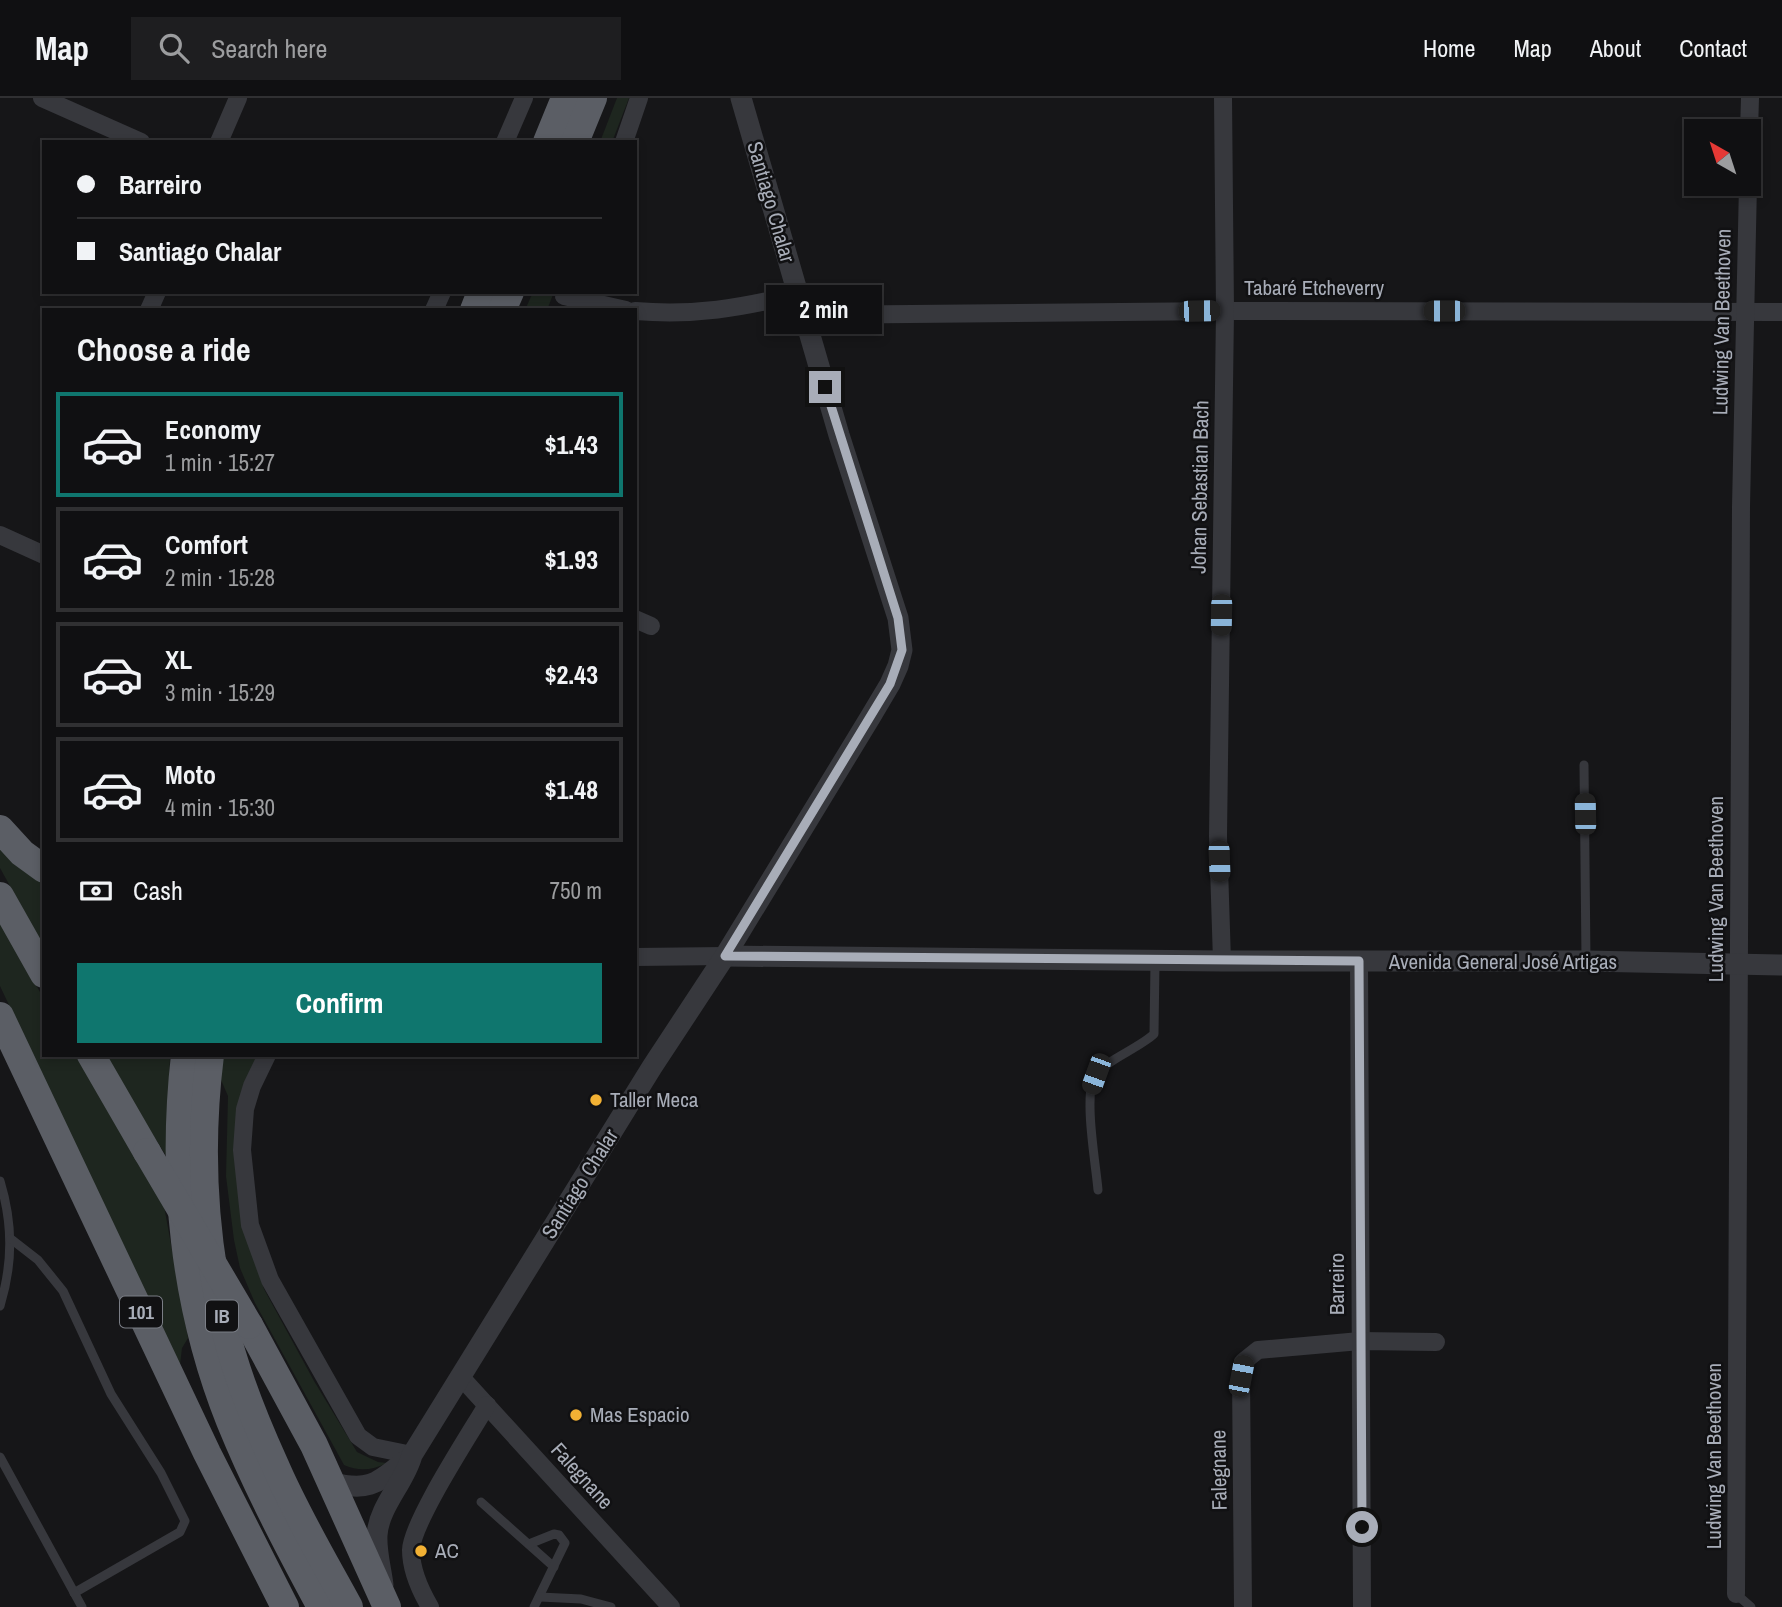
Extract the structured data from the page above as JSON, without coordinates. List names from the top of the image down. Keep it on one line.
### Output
{"streets":{"highway":["101","IB"],"street":["Santiago Chalar","Tabaré Etcheverry","Ludwing Van Beethoven","Johan Sebastian Bach","Avenida General José Artigas","Barreiro","Falegnane"]},"crossings":[["Santiago Chalar","Tabaré Etcheverry"],["Santiago Chalar","Avenida General José Artigas"],["Santiago Chalar","Falegnane"],["Tabaré Etcheverry","Ludwing Van Beethoven"],["Tabaré Etcheverry","Johan Sebastian Bach"],["Ludwing Van Beethoven","Avenida General José Artigas"],["Johan Sebastian Bach","Avenida General José Artigas"],["Avenida General José Artigas","Barreiro"],["Barreiro","Falegnane"]],"places":["Taller Meca","Mas Espacio","AC"],"north":"top left","page":{"header":"Map","search":"Search here","nav":["Home","Map","About","Contact"],"banner":["Barreiro","Santiago Chalar"],"bubble":"2 min","heading":"Choose a ride","list":[{"name":"Economy","note":"1 min · 15:27","value":"$1.43"},{"name":"Comfort","note":"2 min · 15:28","value":"$1.93"},{"name":"XL","note":"3 min · 15:29","value":"$2.43"},{"name":"Moto","note":"4 min · 15:30","value":"$1.48"}],"pay":["Cash","750 m"],"buttons":"Confirm"}}
